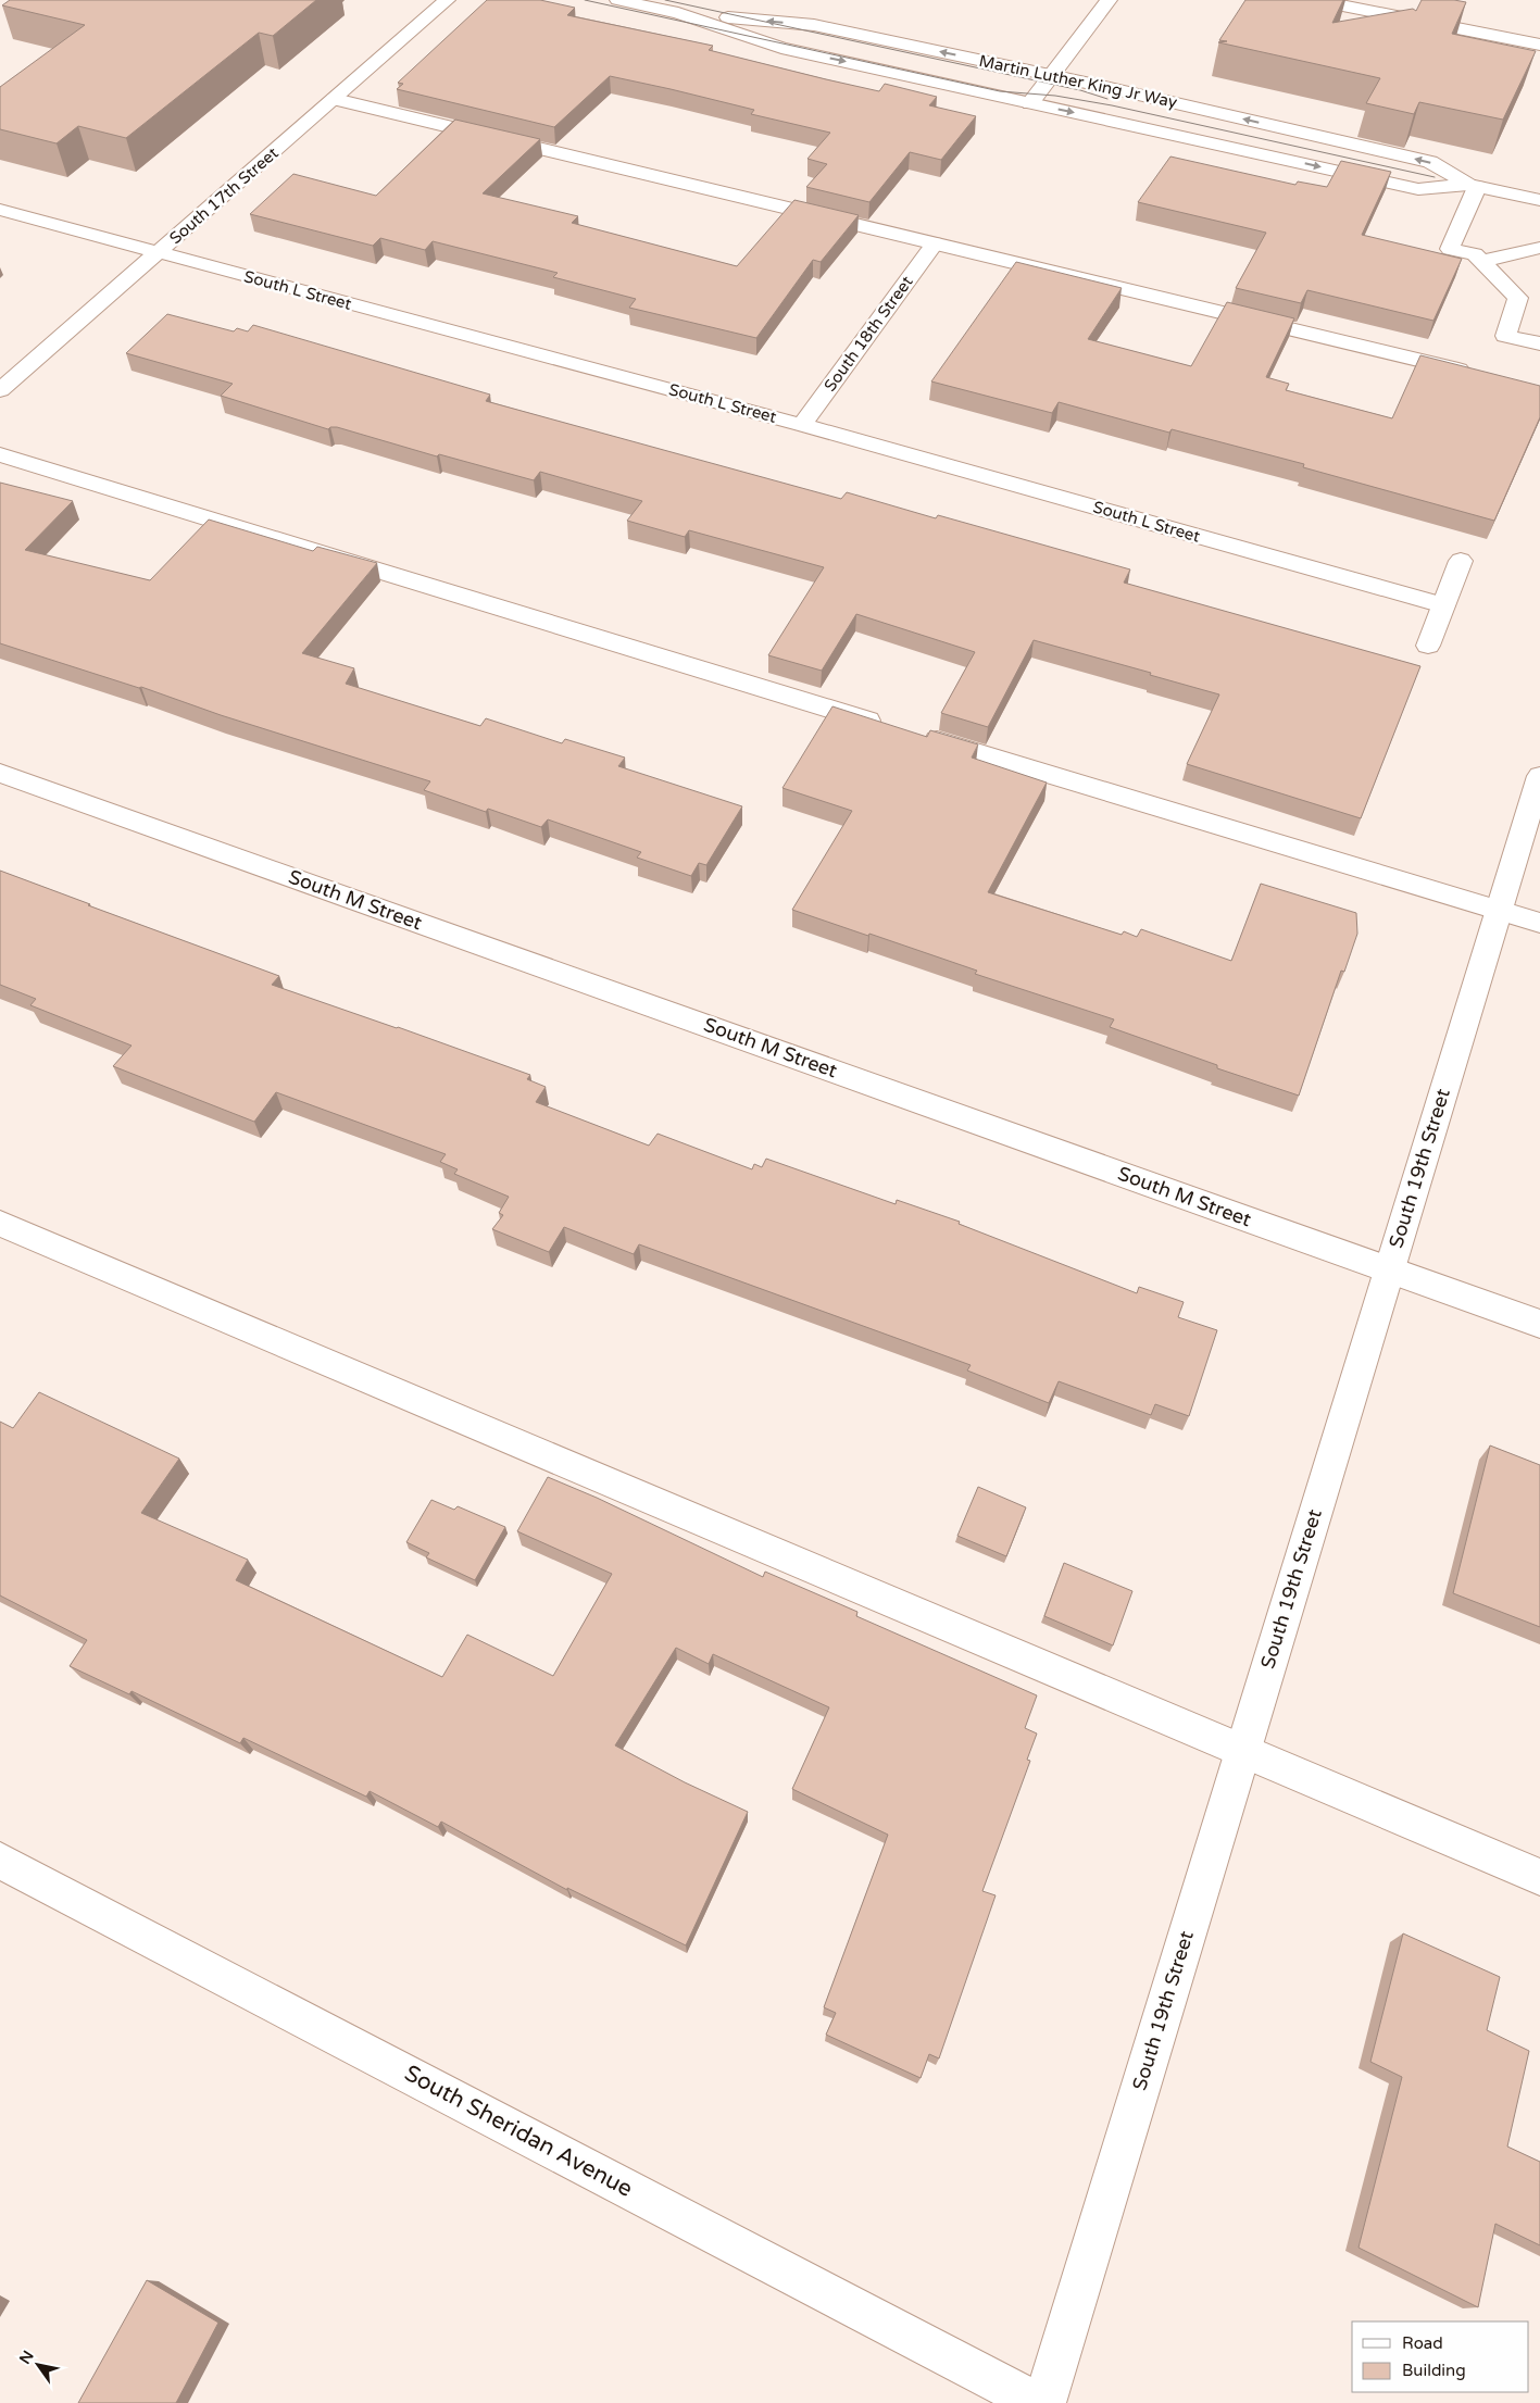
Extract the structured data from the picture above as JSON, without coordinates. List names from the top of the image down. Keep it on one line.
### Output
{"streets":{"street":["Martin Luther King Jr Way","South 17th Street","South L Street","South 18th Street","South M Street","South 19th Street","South Sheridan Avenue"]},"crossings":[["South 17th Street","South L Street"],["South L Street","South 18th Street"],["South M Street","South 19th Street"]],"legend":["Road","Building"],"north":"top left"}
